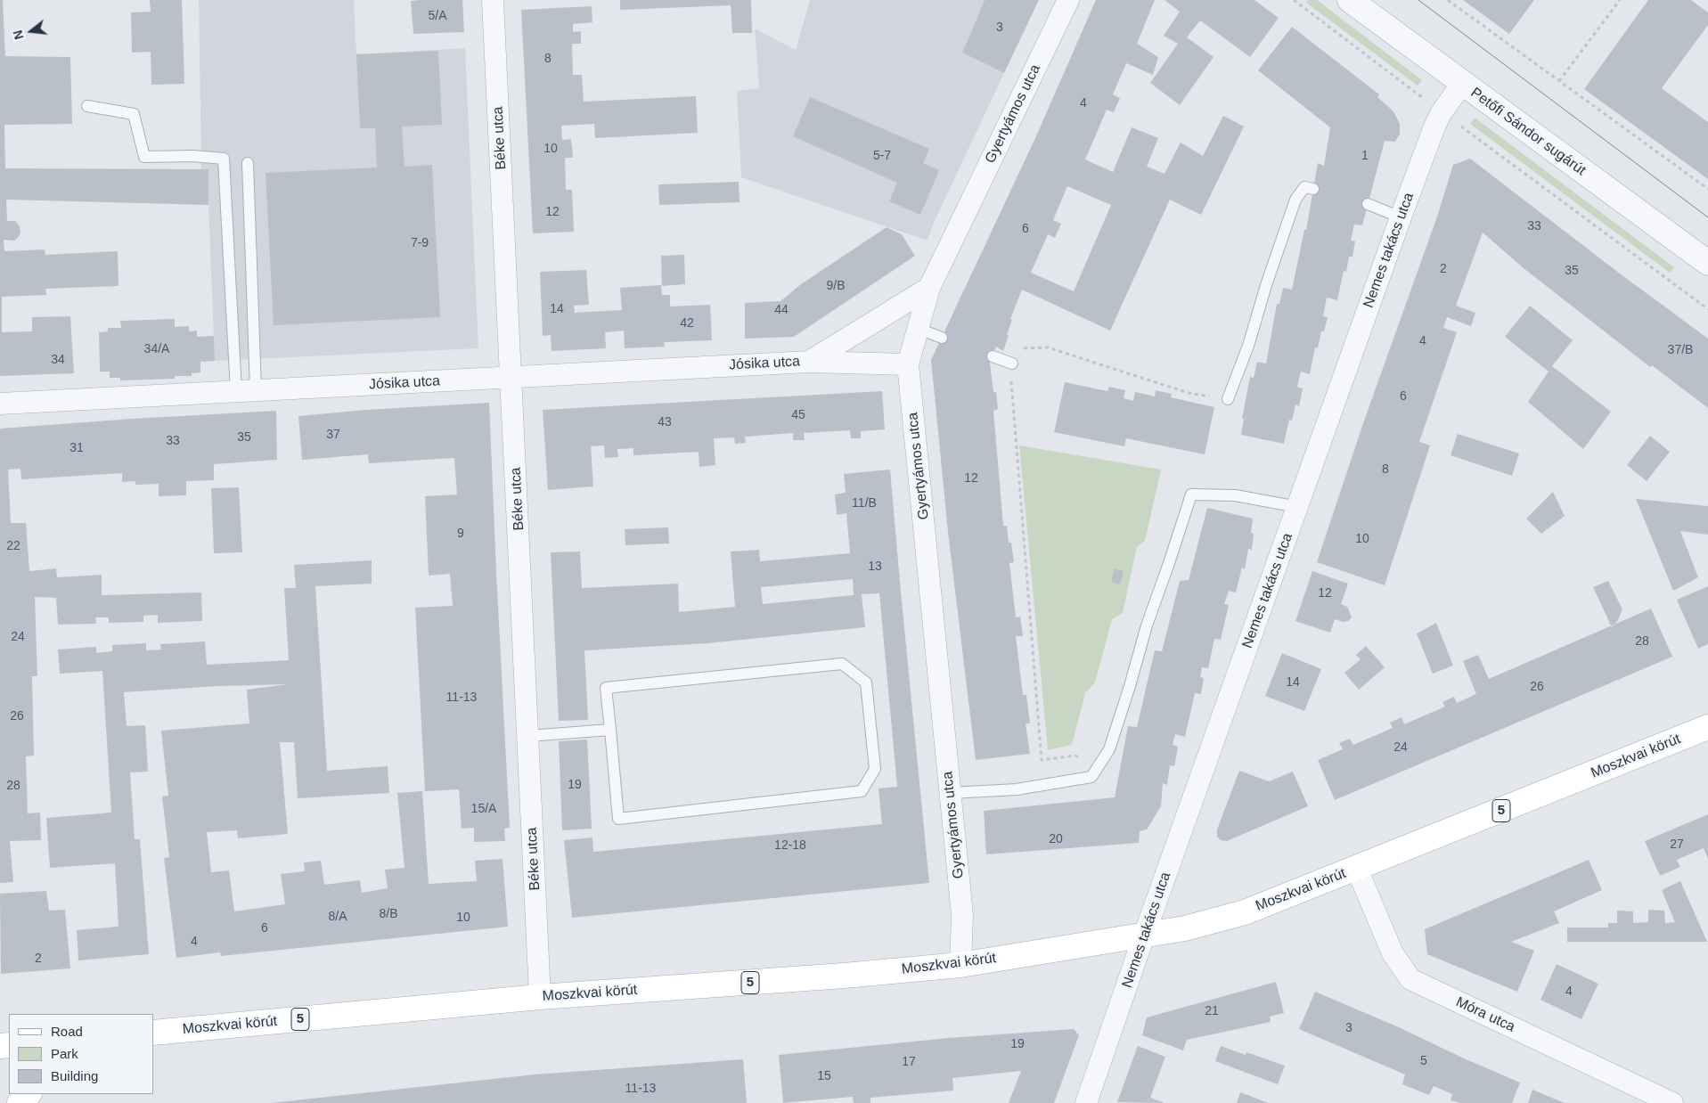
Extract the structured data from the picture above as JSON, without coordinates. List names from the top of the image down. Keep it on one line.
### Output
{"streets":{"main road":["Moszkvai körút","5"],"street":["Gyertyámos utca","Petőfi Sándor sugárút","Béke utca","Nemes takács utca","Jósika utca","Móra utca"]},"crossings":[["Gyertyámos utca","Jósika utca"],["Gyertyámos utca","Moszkvai körút"],["Petőfi Sándor sugárút","Nemes takács utca"],["Béke utca","Jósika utca"],["Béke utca","Moszkvai körút"],["Nemes takács utca","Moszkvai körút"],["Moszkvai körút","Móra utca"]],"house_numbers":["5/A","3","8","4","10","5-7","1","12","33","6","7-9","2","35","9/B","14","44","42","4","34/A","37/B","34","6","45","43","37","35","33","31","8","12","11/B","9","10","22","13","12","24","28","14","26","11-13","26","24","19","28","15/A","20","27","12-18","8/B","8/A","10","6","4","2","4","21","3","19","5","17","15","11-13"],"legend":["Road","Park","Building"],"north":"left"}
